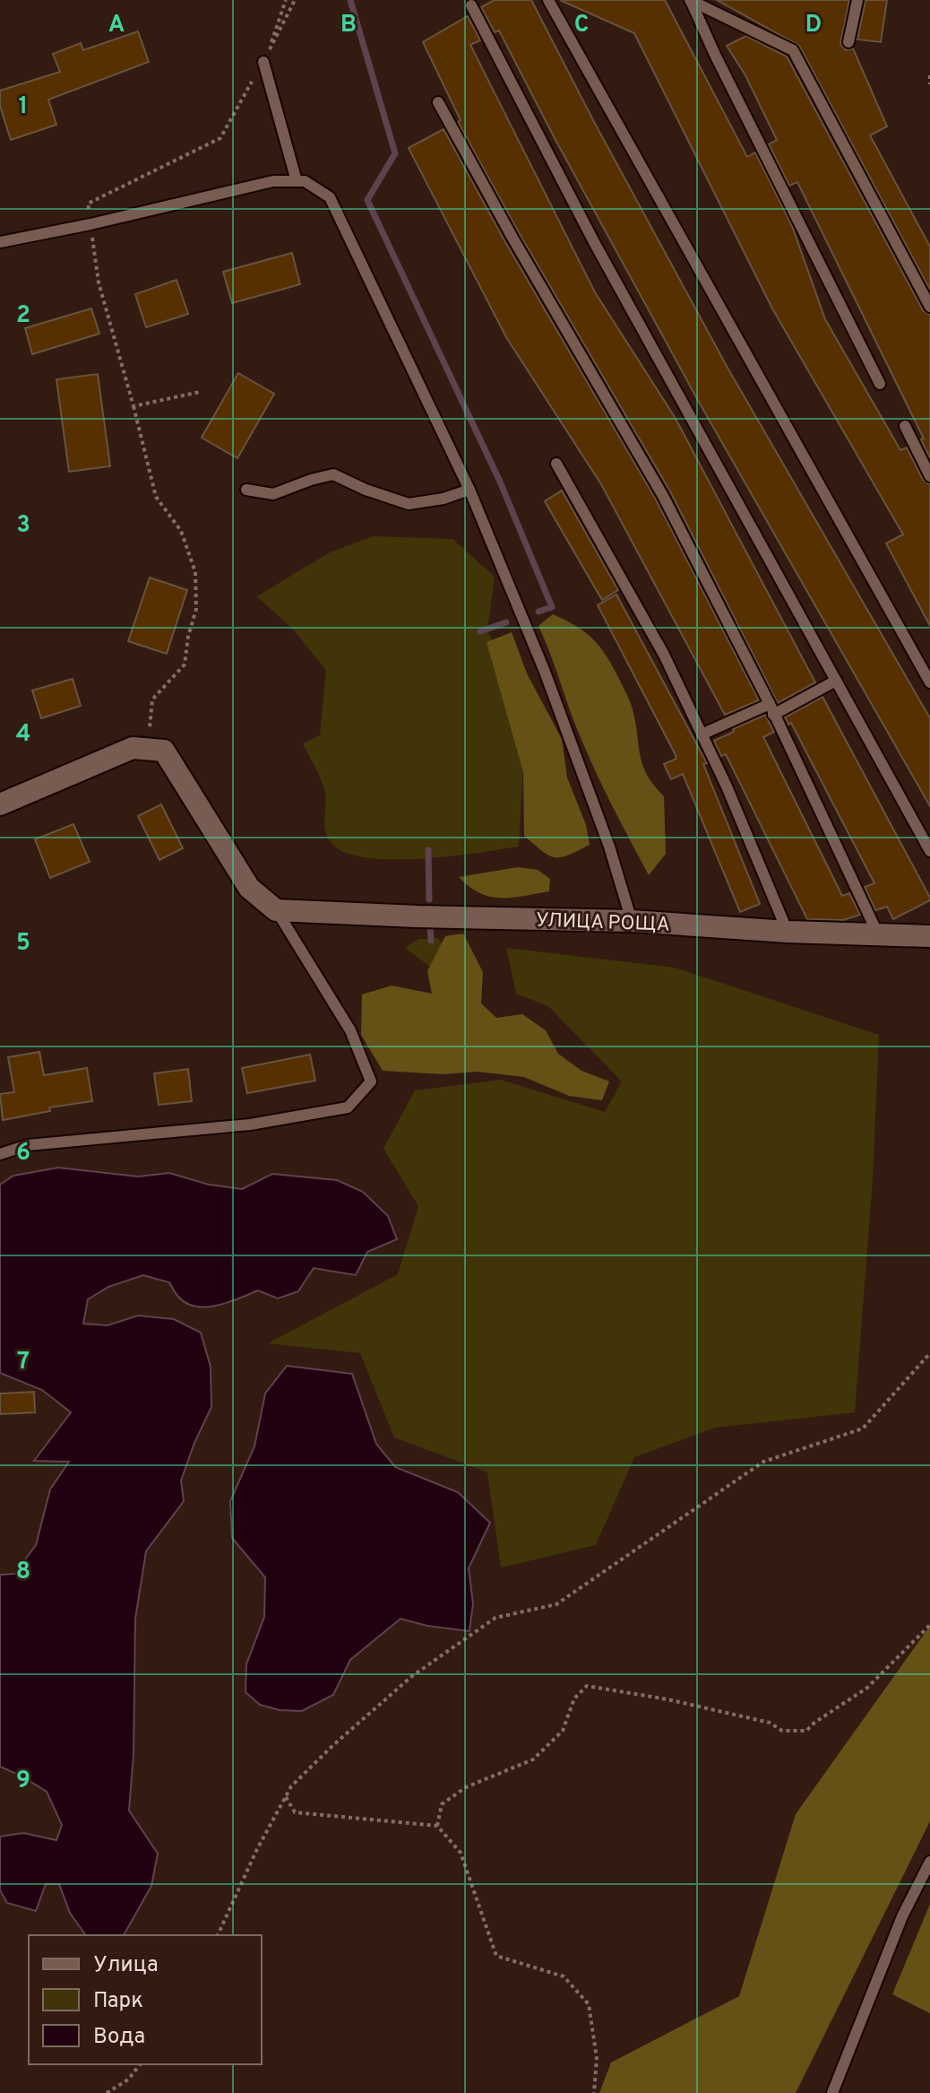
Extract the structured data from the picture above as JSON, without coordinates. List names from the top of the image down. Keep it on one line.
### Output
{"streets":{"street":["УЛИЦА РОЩА"]},"legend":["Улица","Парк","Вода"],"grid":{"columns":["A","B","C","D"],"rows":["1","2","3","4","5","6","7","8","9"]}}
